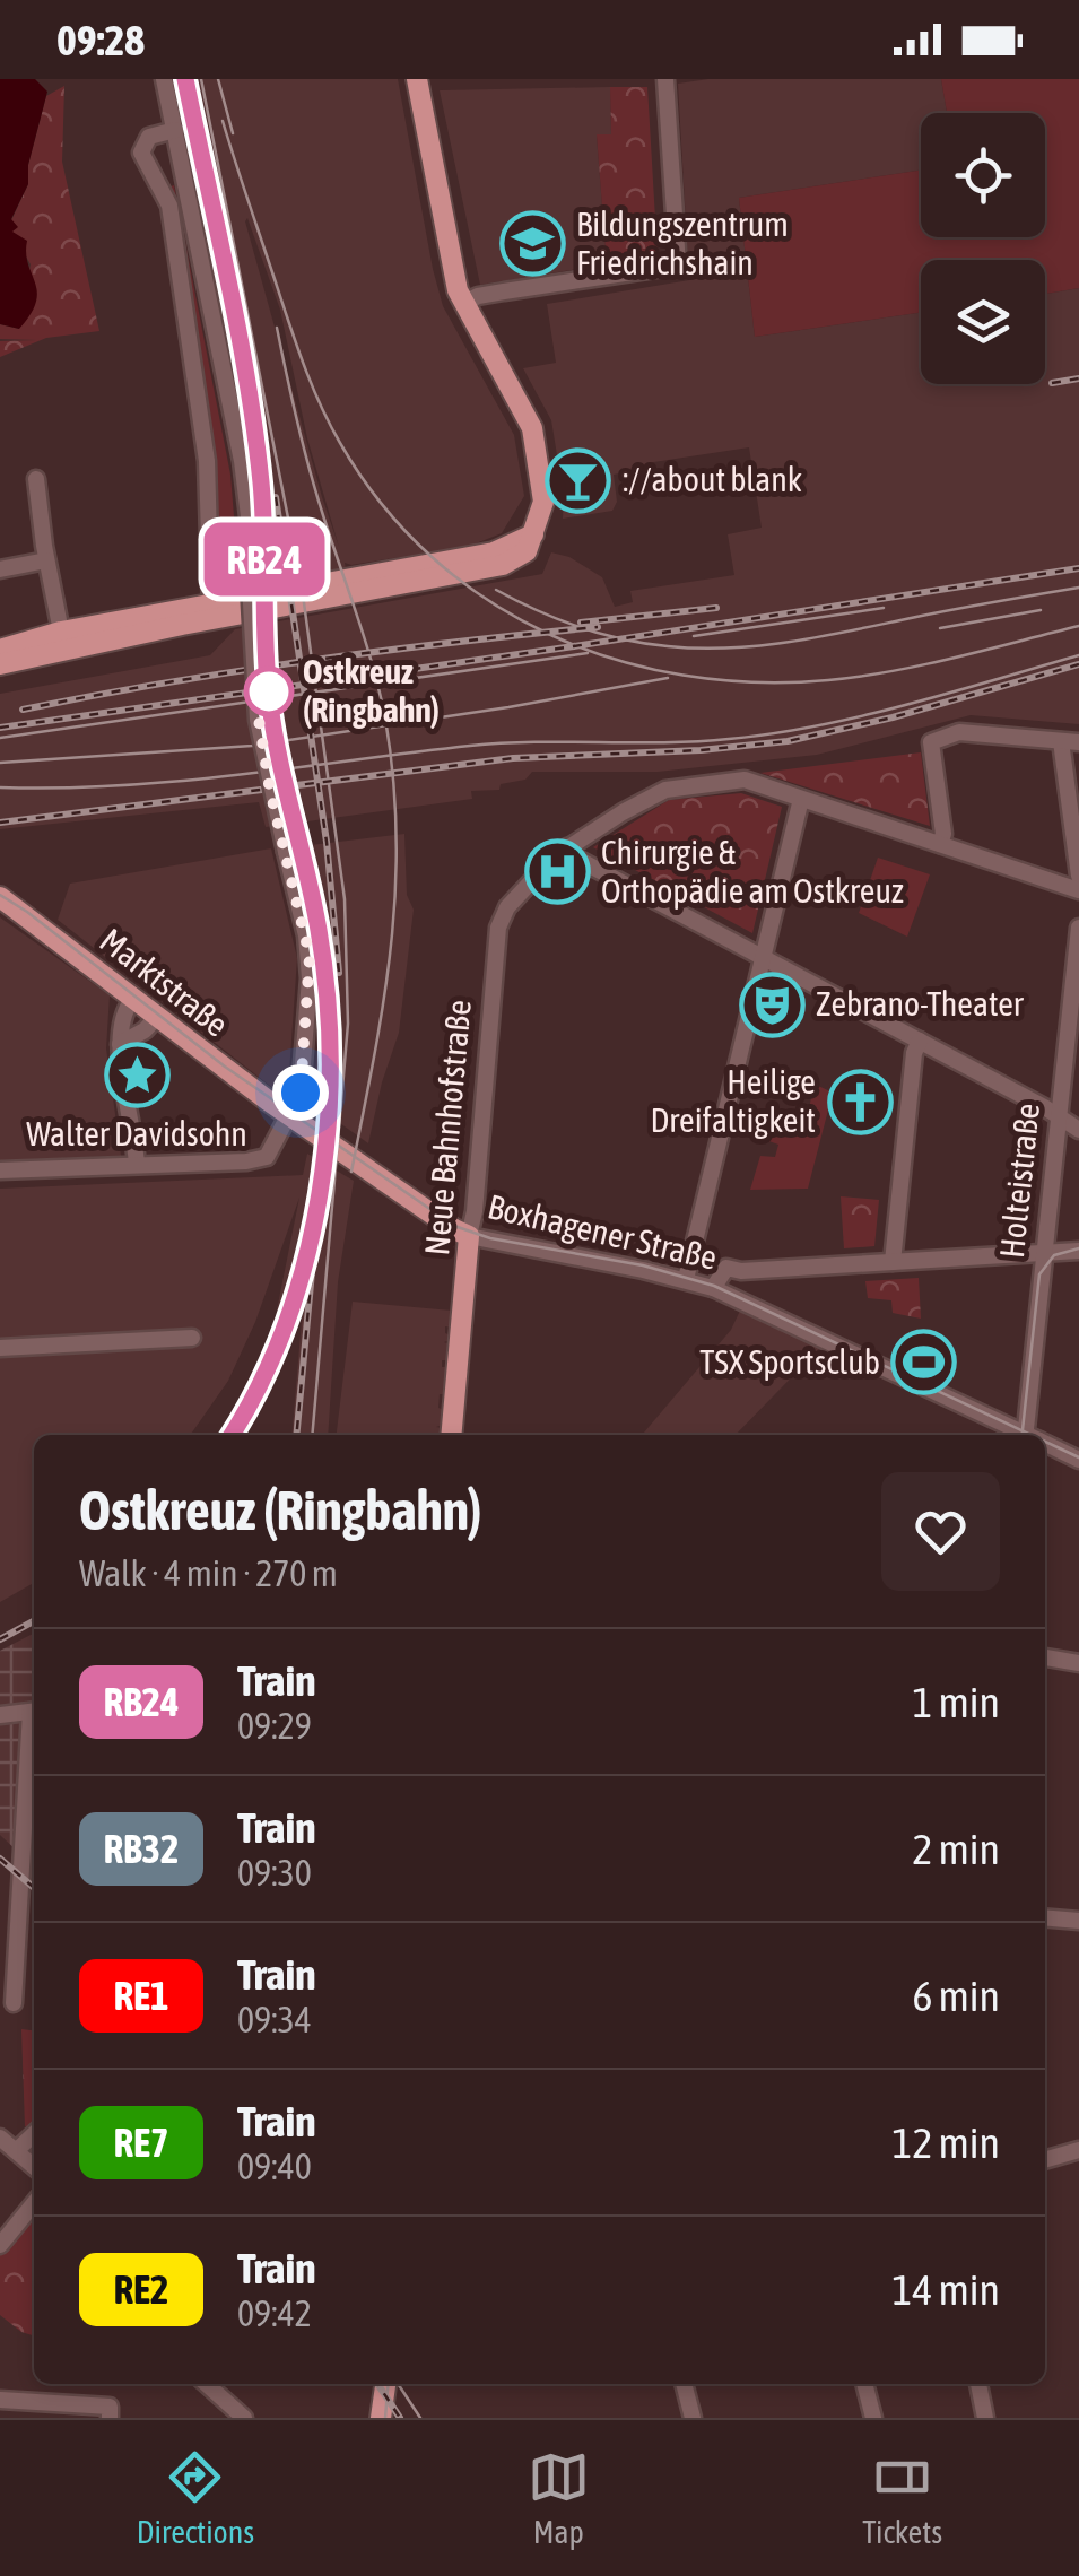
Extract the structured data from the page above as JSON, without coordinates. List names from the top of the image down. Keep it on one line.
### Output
{"streets":{"main road":["Marktstraße","Neue Bahnhofstraße","Boxhagener Straße"],"street":["Holteistraße"]},"crossings":[["Marktstraße","Boxhagener Straße"],["Neue Bahnhofstraße","Boxhagener Straße"]],"places":{"school or university":["Bildungszentrum Friedrichshain"],"bar":["://about blank"],"other":["Ostkreuz (Ringbahn)"],"hospital":["Chirurgie & Orthopädie am Ostkreuz"],"theatre":["Zebrano-Theater"],"place":["Walter Davidsohn"],"church":["Heilige Dreifaltigkeit"],"sports":["TSX Sportsclub"]},"page":{"status":"09:28","on_map":"RB24","heading":["Ostkreuz (Ringbahn)","Walk · 4 min · 270 m"],"list":[{"mark":"RB24","name":"Train","note":"09:29","value":"1 min"},{"mark":"RB32","name":"Train","note":"09:30","value":"2 min"},{"mark":"RE1","name":"Train","note":"09:34","value":"6 min"},{"mark":"RE7","name":"Train","note":"09:40","value":"12 min"},{"mark":"RE2","name":"Train","note":"09:42","value":"14 min"}],"tabs":["Directions","Map","Tickets"]}}
